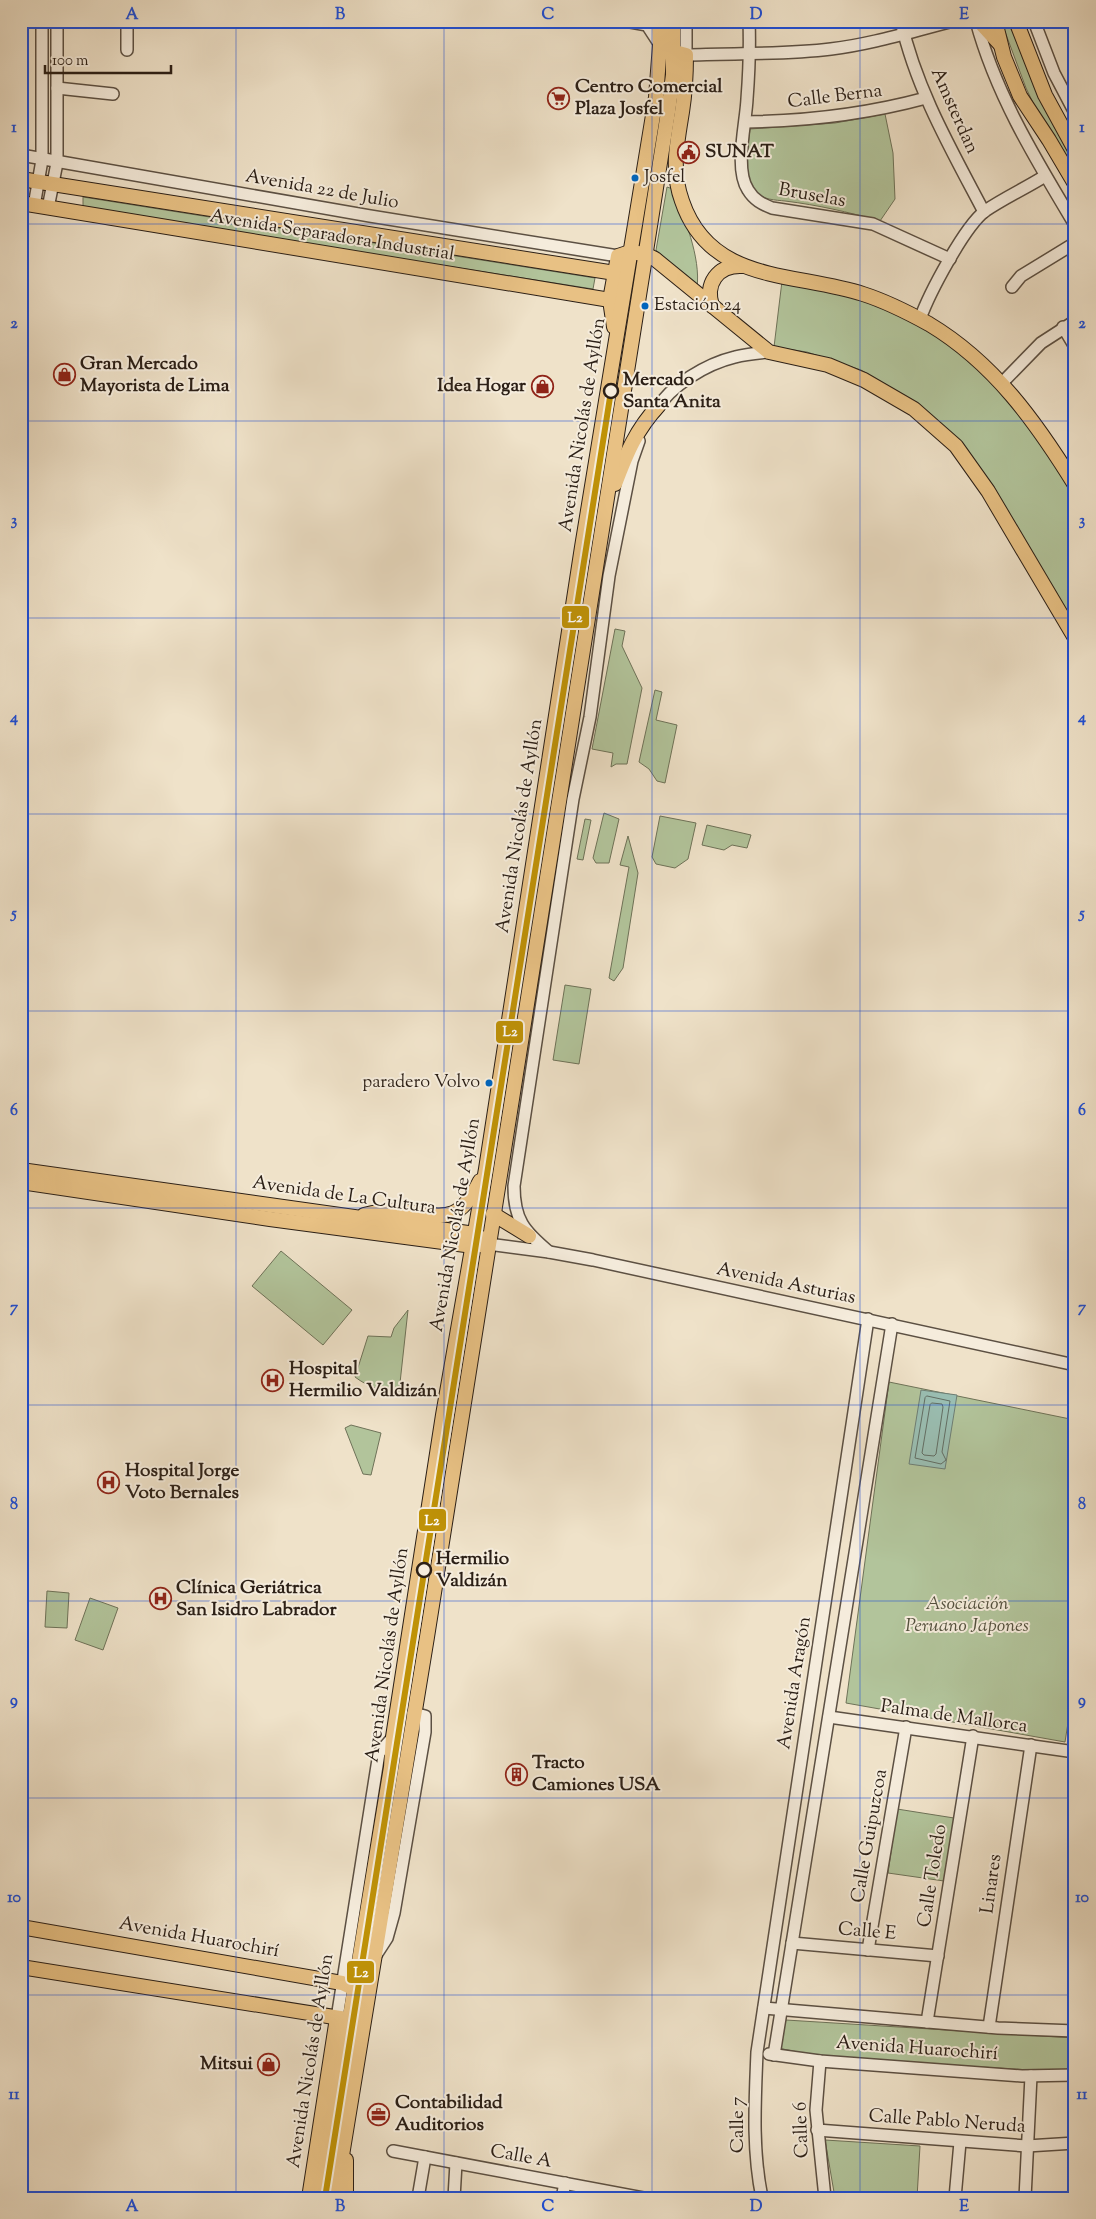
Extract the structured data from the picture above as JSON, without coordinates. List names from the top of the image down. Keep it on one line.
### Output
{"streets":{"main road":["Avenida Separadora Industrial","Avenida Nicolás de Ayllón","Avenida de La Cultura","Avenida Huarochirí"],"street":["Calle Berna","Amsterdan","Avenida 22 de Julio","Bruselas","Avenida Asturias","Avenida Aragón","Palma de Mallorca","Calle Guipuzcoa","Calle Toledo","Linares","Calle E","Calle Pablo Neruda","Calle 7","Calle 6","Calle A"]},"crossings":[["Calle Berna","Amsterdan"],["Calle Berna","Bruselas"],["Avenida 22 de Julio","Avenida Nicolás de Ayllón"],["Avenida Nicolás de Ayllón","Avenida de La Cultura"],["Avenida Nicolás de Ayllón","Avenida Asturias"],["Avenida Nicolás de Ayllón","Avenida Huarochirí"],["Avenida de La Cultura","Avenida Asturias"],["Avenida Asturias","Avenida Aragón"],["Avenida Aragón","Palma de Mallorca"],["Avenida Aragón","Calle E"],["Avenida Aragón","Avenida Huarochirí"],["Avenida Aragón","Calle 7"],["Palma de Mallorca","Calle Guipuzcoa"],["Palma de Mallorca","Calle Toledo"],["Palma de Mallorca","Linares"],["Calle Guipuzcoa","Calle E"],["Calle Toledo","Calle E"],["Calle Toledo","Avenida Huarochirí"],["Linares","Avenida Huarochirí"],["Avenida Huarochirí","Calle 7"],["Avenida Huarochirí","Calle 6"],["Calle Pablo Neruda","Calle 6"]],"parks":["Asociación Peruano Japones"],"places":{"supermarket":["Centro Comercial Plaza Josfel"],"public building":["SUNAT"],"other":["Josfel","Estación 24","Mercado Santa Anita","paradero Volvo","Hermilio Valdizán"],"shop":["Gran Mercado Mayorista de Lima","Idea Hogar","Mitsui"],"hospital":["Hospital Hermilio Valdizán","Hospital Jorge Voto Bernales","Clínica Geriátrica San Isidro Labrador"],"building":["Tracto Camiones USA"],"office":["Contabilidad Auditorios"]},"lines":["transit line L2"],"scale_bar":"100 m","grid":{"columns":["A","B","C","D","E"],"rows":["1","2","3","4","5","6","7","8","9","10","11"]}}
